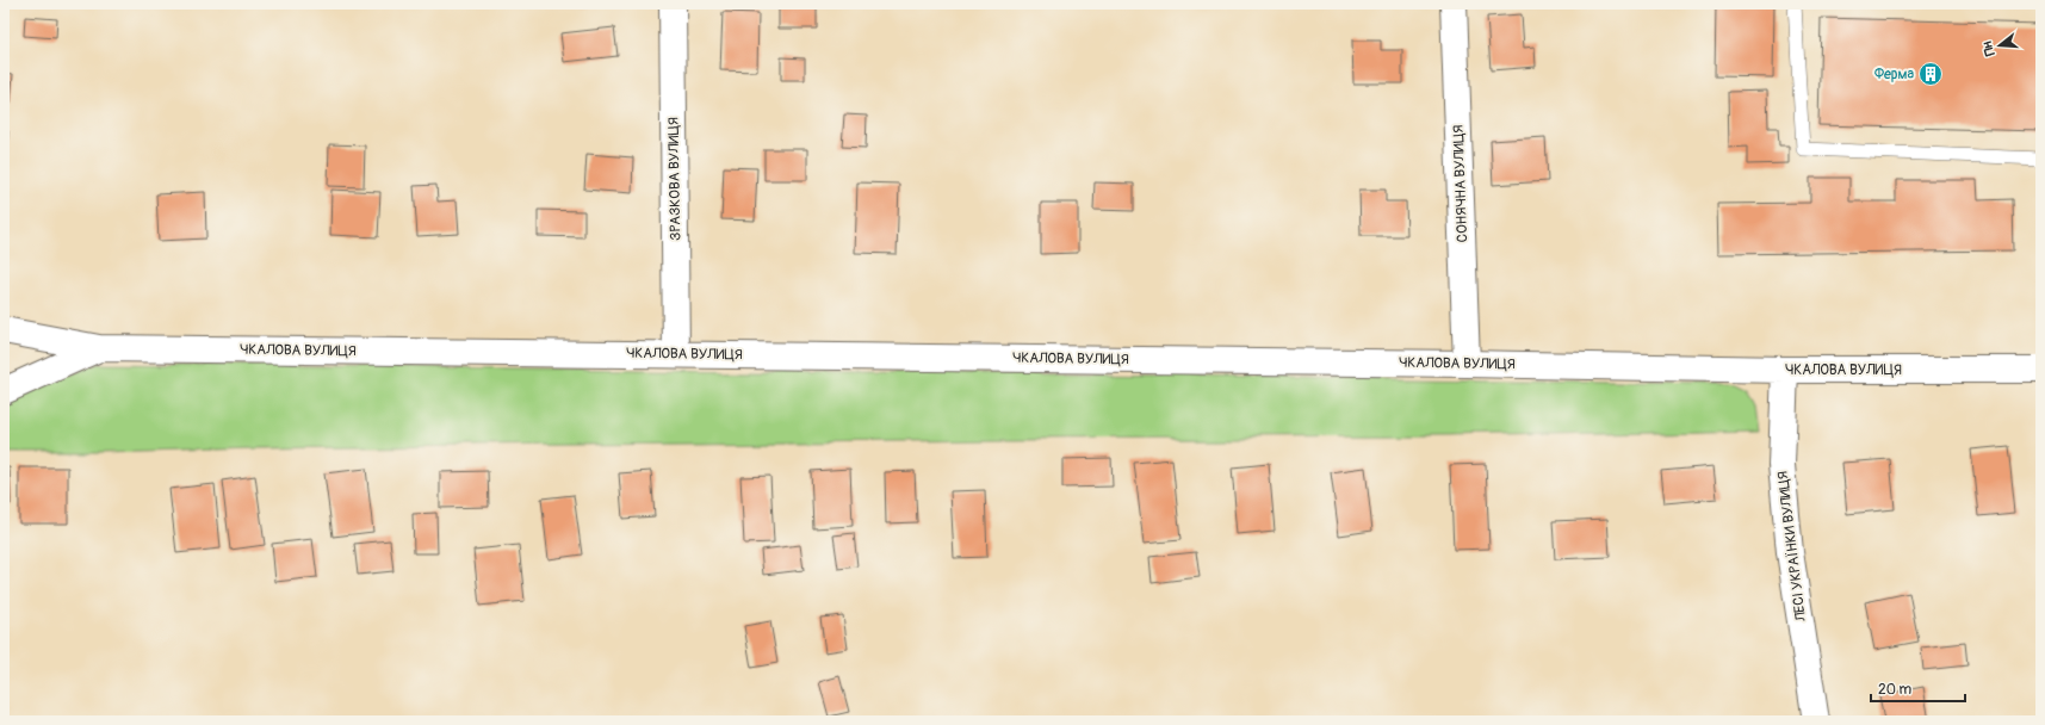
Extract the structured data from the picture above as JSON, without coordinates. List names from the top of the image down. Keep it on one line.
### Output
{"streets":{"street":["ЗРАЗКОВА ВУЛИЦЯ","СОНЯЧНА ВУЛИЦЯ","ЧКАЛОВА ВУЛИЦЯ","ЛЕСІ УКРАЇНКИ ВУЛИЦЯ"]},"crossings":[["ЗРАЗКОВА ВУЛИЦЯ","ЧКАЛОВА ВУЛИЦЯ"],["СОНЯЧНА ВУЛИЦЯ","ЧКАЛОВА ВУЛИЦЯ"],["ЧКАЛОВА ВУЛИЦЯ","ЛЕСІ УКРАЇНКИ ВУЛИЦЯ"]],"places":{"building":["Ферма"]},"scale_bar":"20 m","north":"left"}
